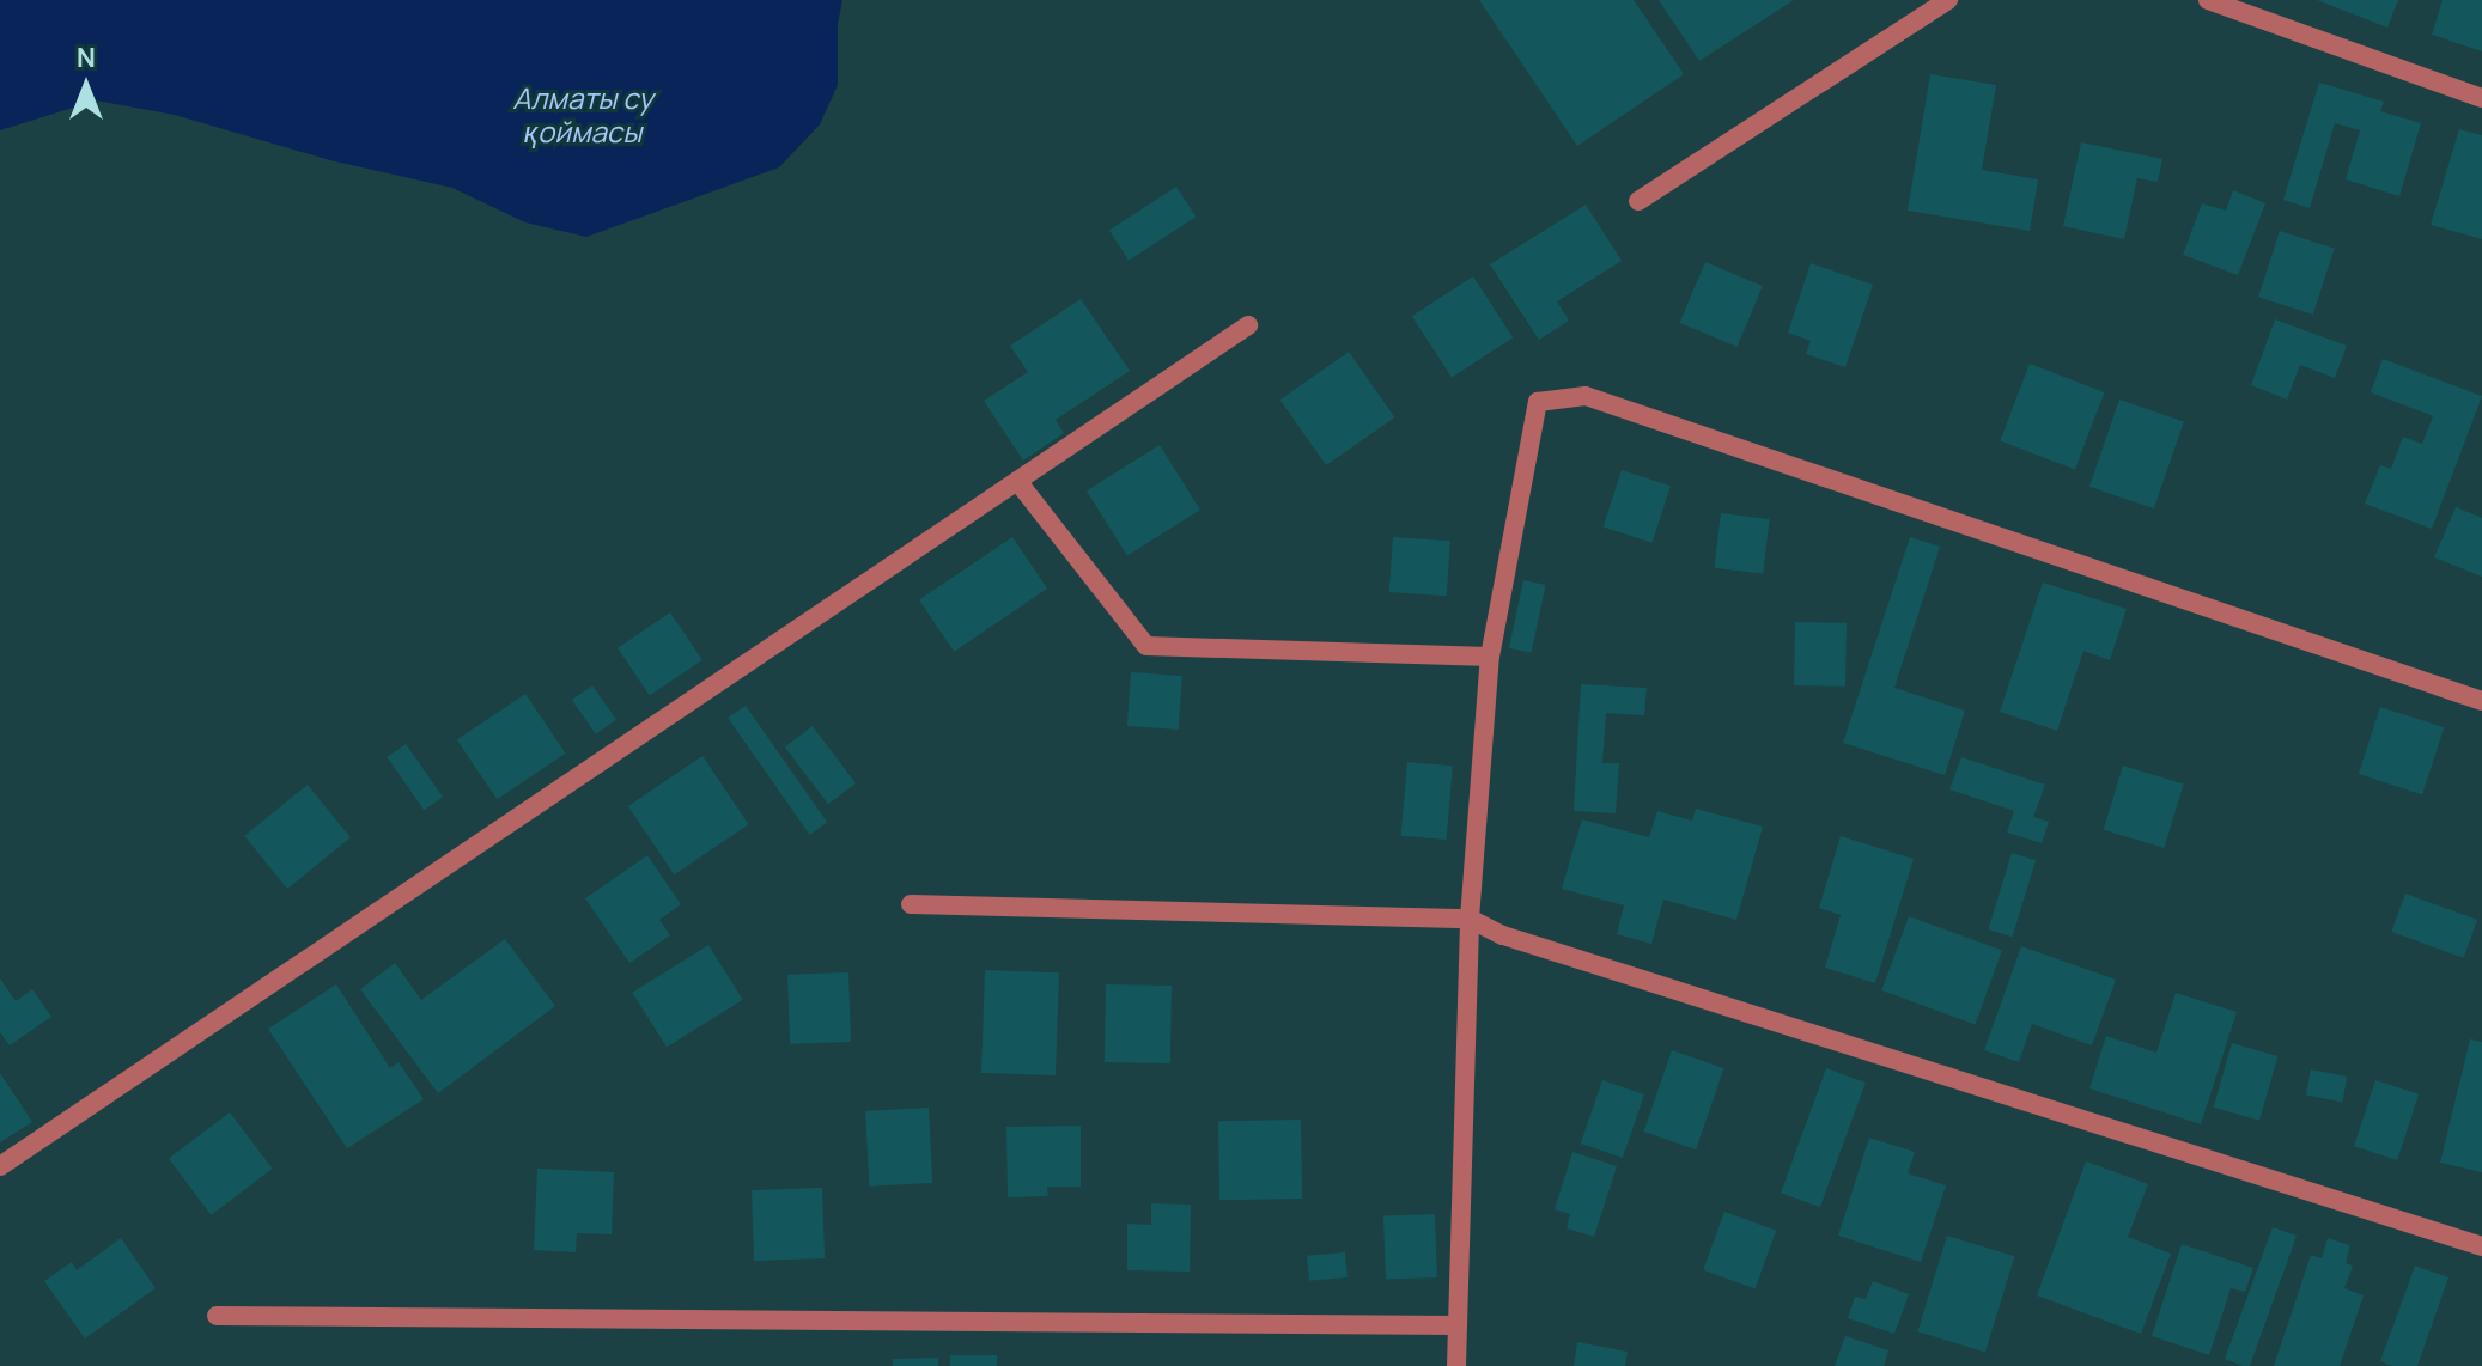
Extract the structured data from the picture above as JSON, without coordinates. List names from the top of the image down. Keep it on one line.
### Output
{"water":["Алматы су қоймасы"],"north":"top"}
